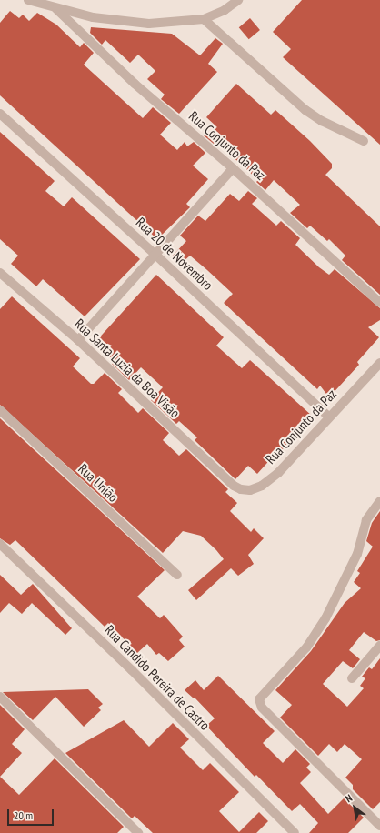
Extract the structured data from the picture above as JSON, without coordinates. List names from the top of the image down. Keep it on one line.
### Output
{"streets":{"street":["Rua Conjunto da Paz","Rua 20 de Novembro","Rua Santa Luzia da Boa Visão","Rua União","Rua Candido Pereira de Castro"]},"crossings":[["Rua Conjunto da Paz","Rua 20 de Novembro"],["Rua Conjunto da Paz","Rua Santa Luzia da Boa Visão"]],"scale_bar":"20 m","north":"top left"}
